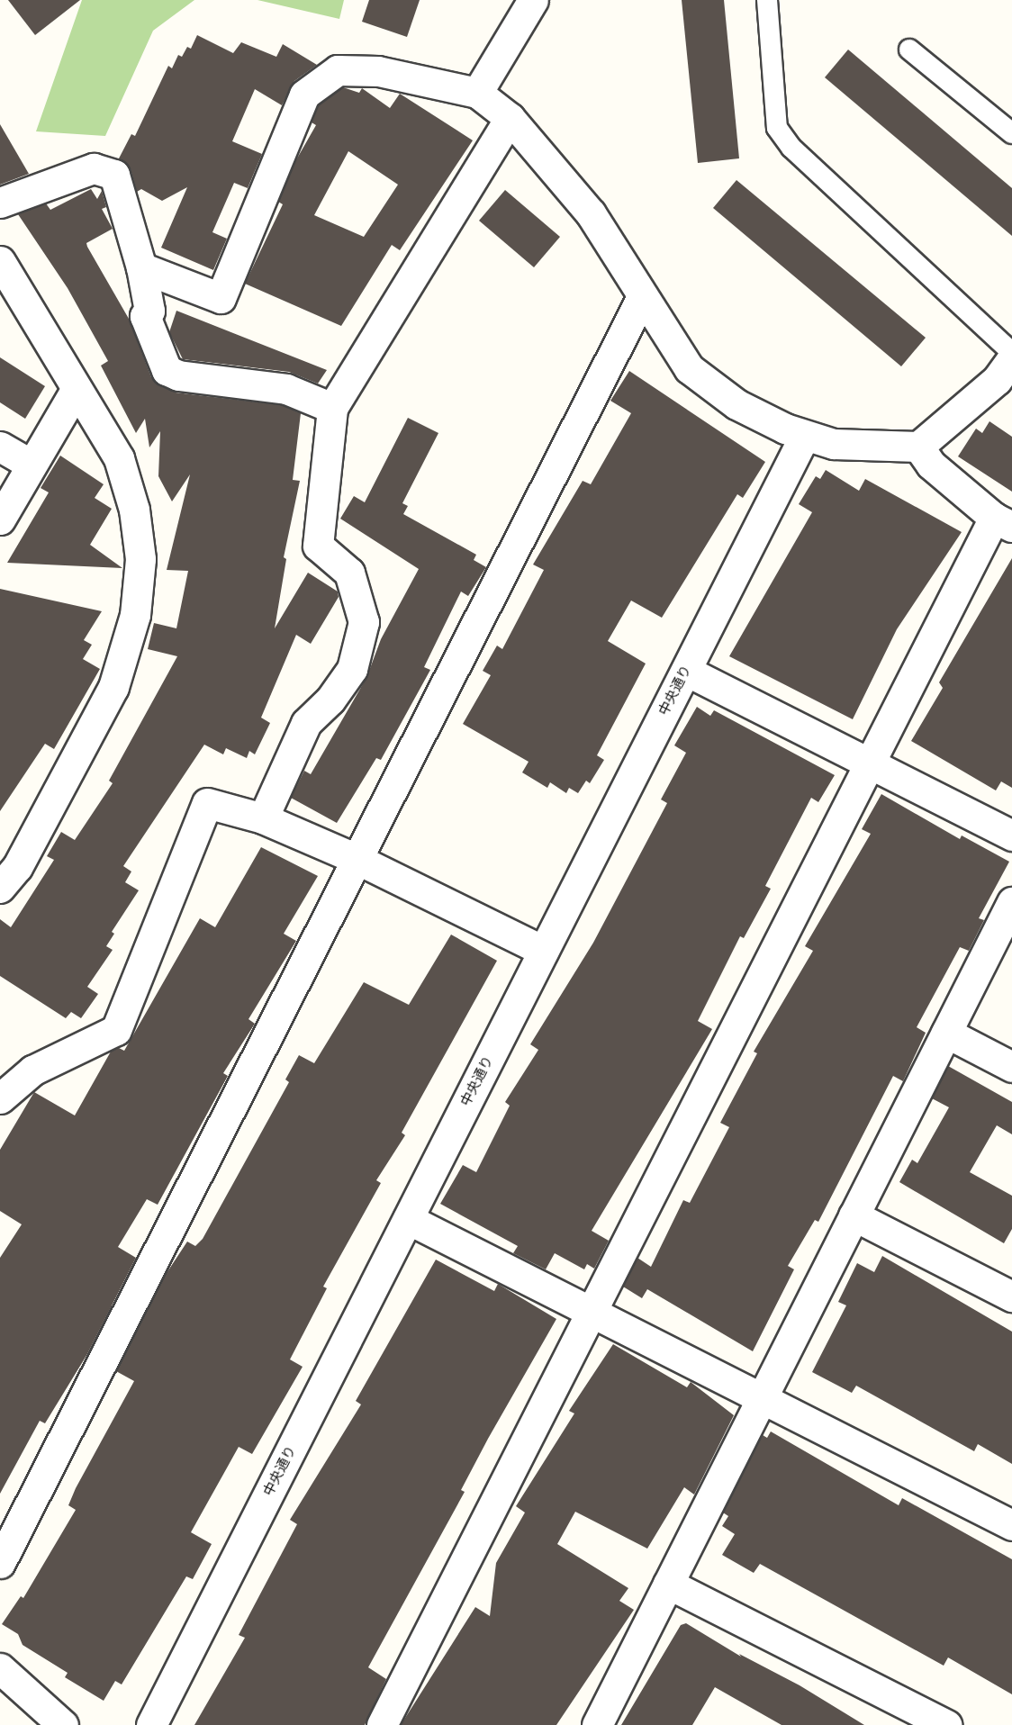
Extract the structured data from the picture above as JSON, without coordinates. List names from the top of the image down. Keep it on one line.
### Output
{"streets":{"street":["中央通り"]}}
